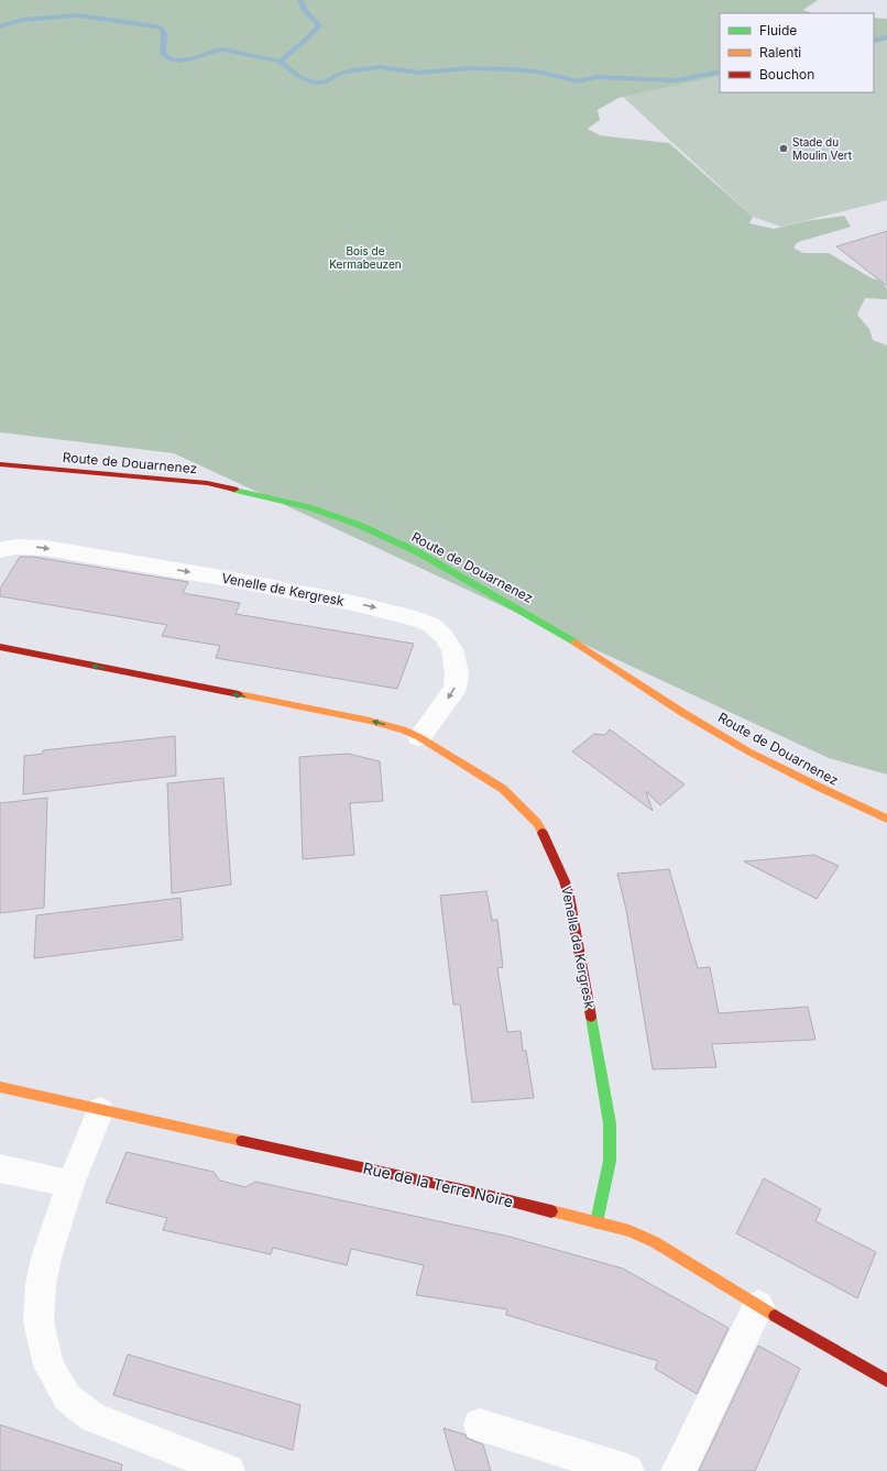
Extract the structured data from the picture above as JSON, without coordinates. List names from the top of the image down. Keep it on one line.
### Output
{"streets":{"street":["Route de Douarnenez","Venelle de Kergresk","Rue de la Terre Noire"]},"crossings":[["Venelle de Kergresk","Rue de la Terre Noire"]],"parks":["Bois de Kermabeuzen"],"places":["Stade du Moulin Vert"],"legend":["Fluide","Ralenti","Bouchon"]}
